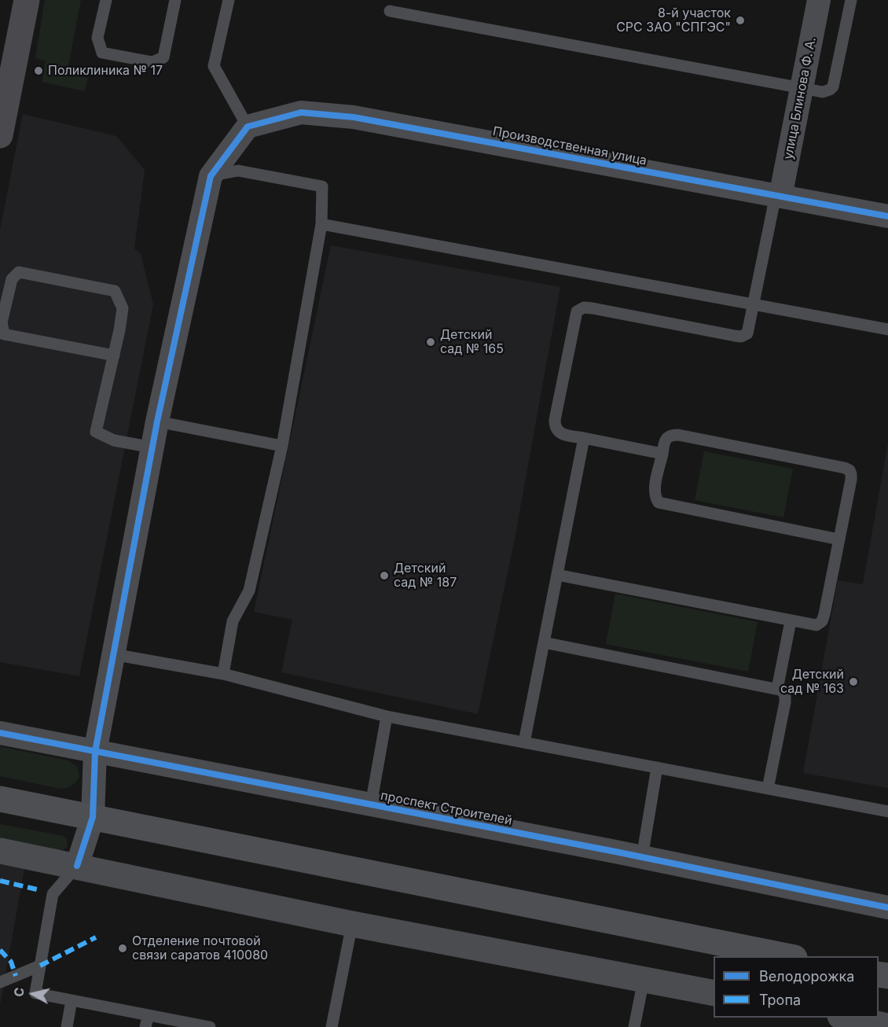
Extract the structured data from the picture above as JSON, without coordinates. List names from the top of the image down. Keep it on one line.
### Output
{"streets":{"street":["улица Блинова Ф. А.","Производственная улица","проспект Строителей"]},"crossings":[["улица Блинова Ф. А.","Производственная улица"]],"places":["8-й участок СРС ЗАО \"СПГЭС\"","Поликлиника № 17","Детский сад № 165","Детский сад № 187","Детский сад № 163","Отделение почтовой связи саратов 410080"],"legend":["Велодорожка","Тропа"],"north":"left"}
